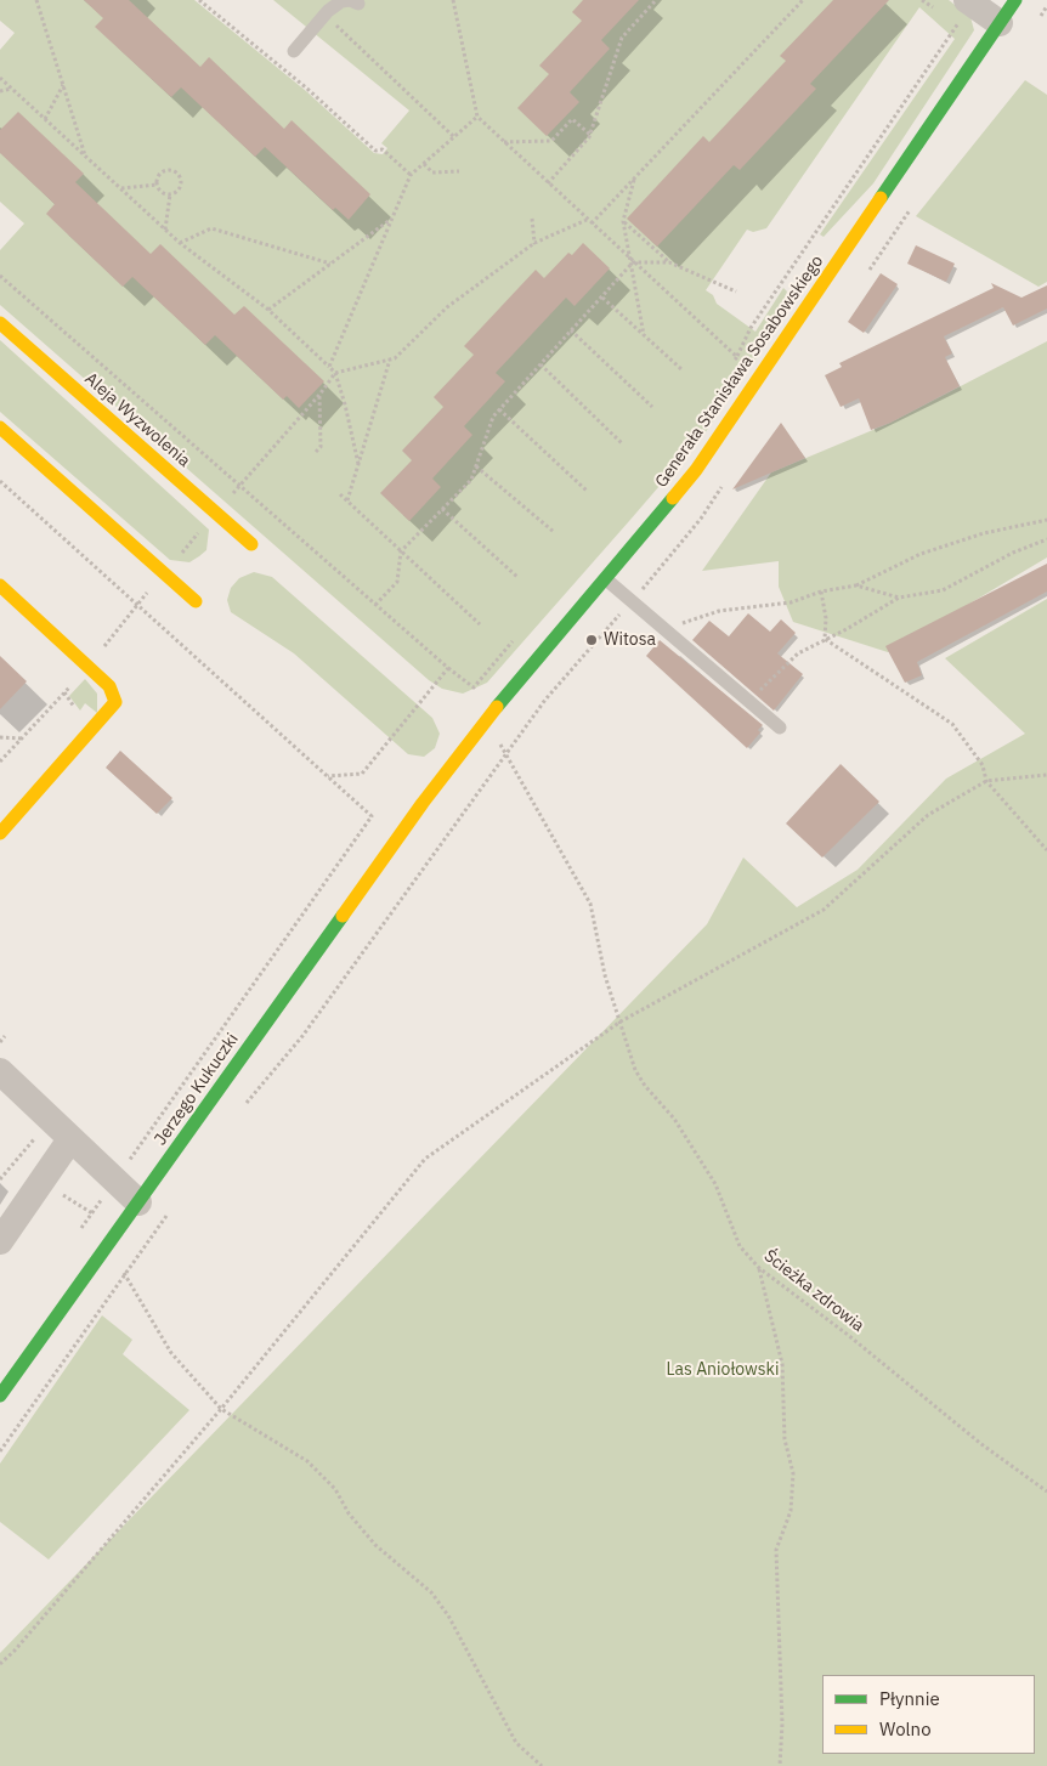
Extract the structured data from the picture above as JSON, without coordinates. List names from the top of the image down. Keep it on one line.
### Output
{"streets":{"street":["Generała Stanisława Sosabowskiego","Aleja Wyzwolenia","Jerzego Kukuczki"],"path":["Ścieżka zdrowia"]},"crossings":[["Generała Stanisława Sosabowskiego","Jerzego Kukuczki"]],"parks":["Las Aniołowski"],"places":["Witosa"],"legend":["Płynnie","Wolno"]}
